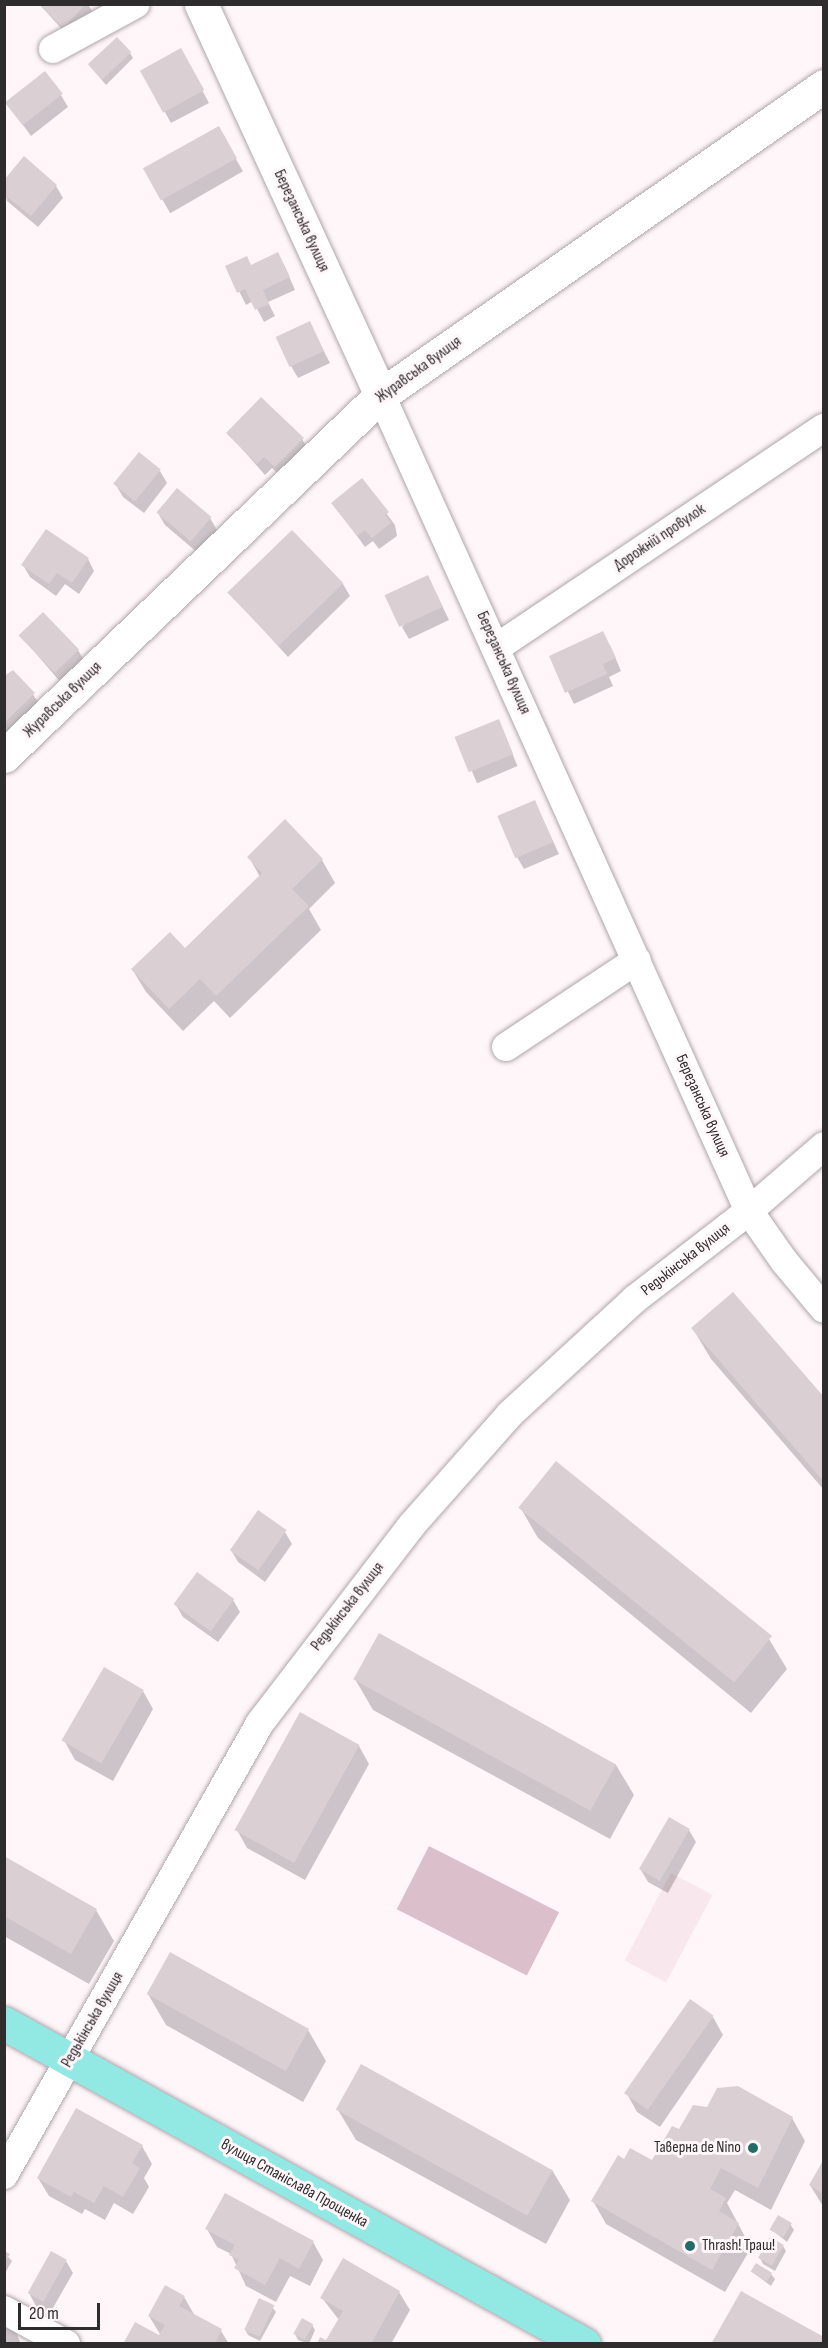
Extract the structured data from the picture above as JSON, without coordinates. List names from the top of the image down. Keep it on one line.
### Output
{"streets":{"main road":["вулиця Станіслава Прощенка"],"street":["Березанська вулиця","Журавська вулиця","Дорожній провулок","Редькінська вулиця"]},"crossings":[["Березанська вулиця","Журавська вулиця"],["Березанська вулиця","Дорожній провулок"],["Березанська вулиця","Редькінська вулиця"],["Редькінська вулиця","вулиця Станіслава Прощенка"]],"places":["Таверна de Nino","Thrash! Траш!"],"scale_bar":"20 m"}
